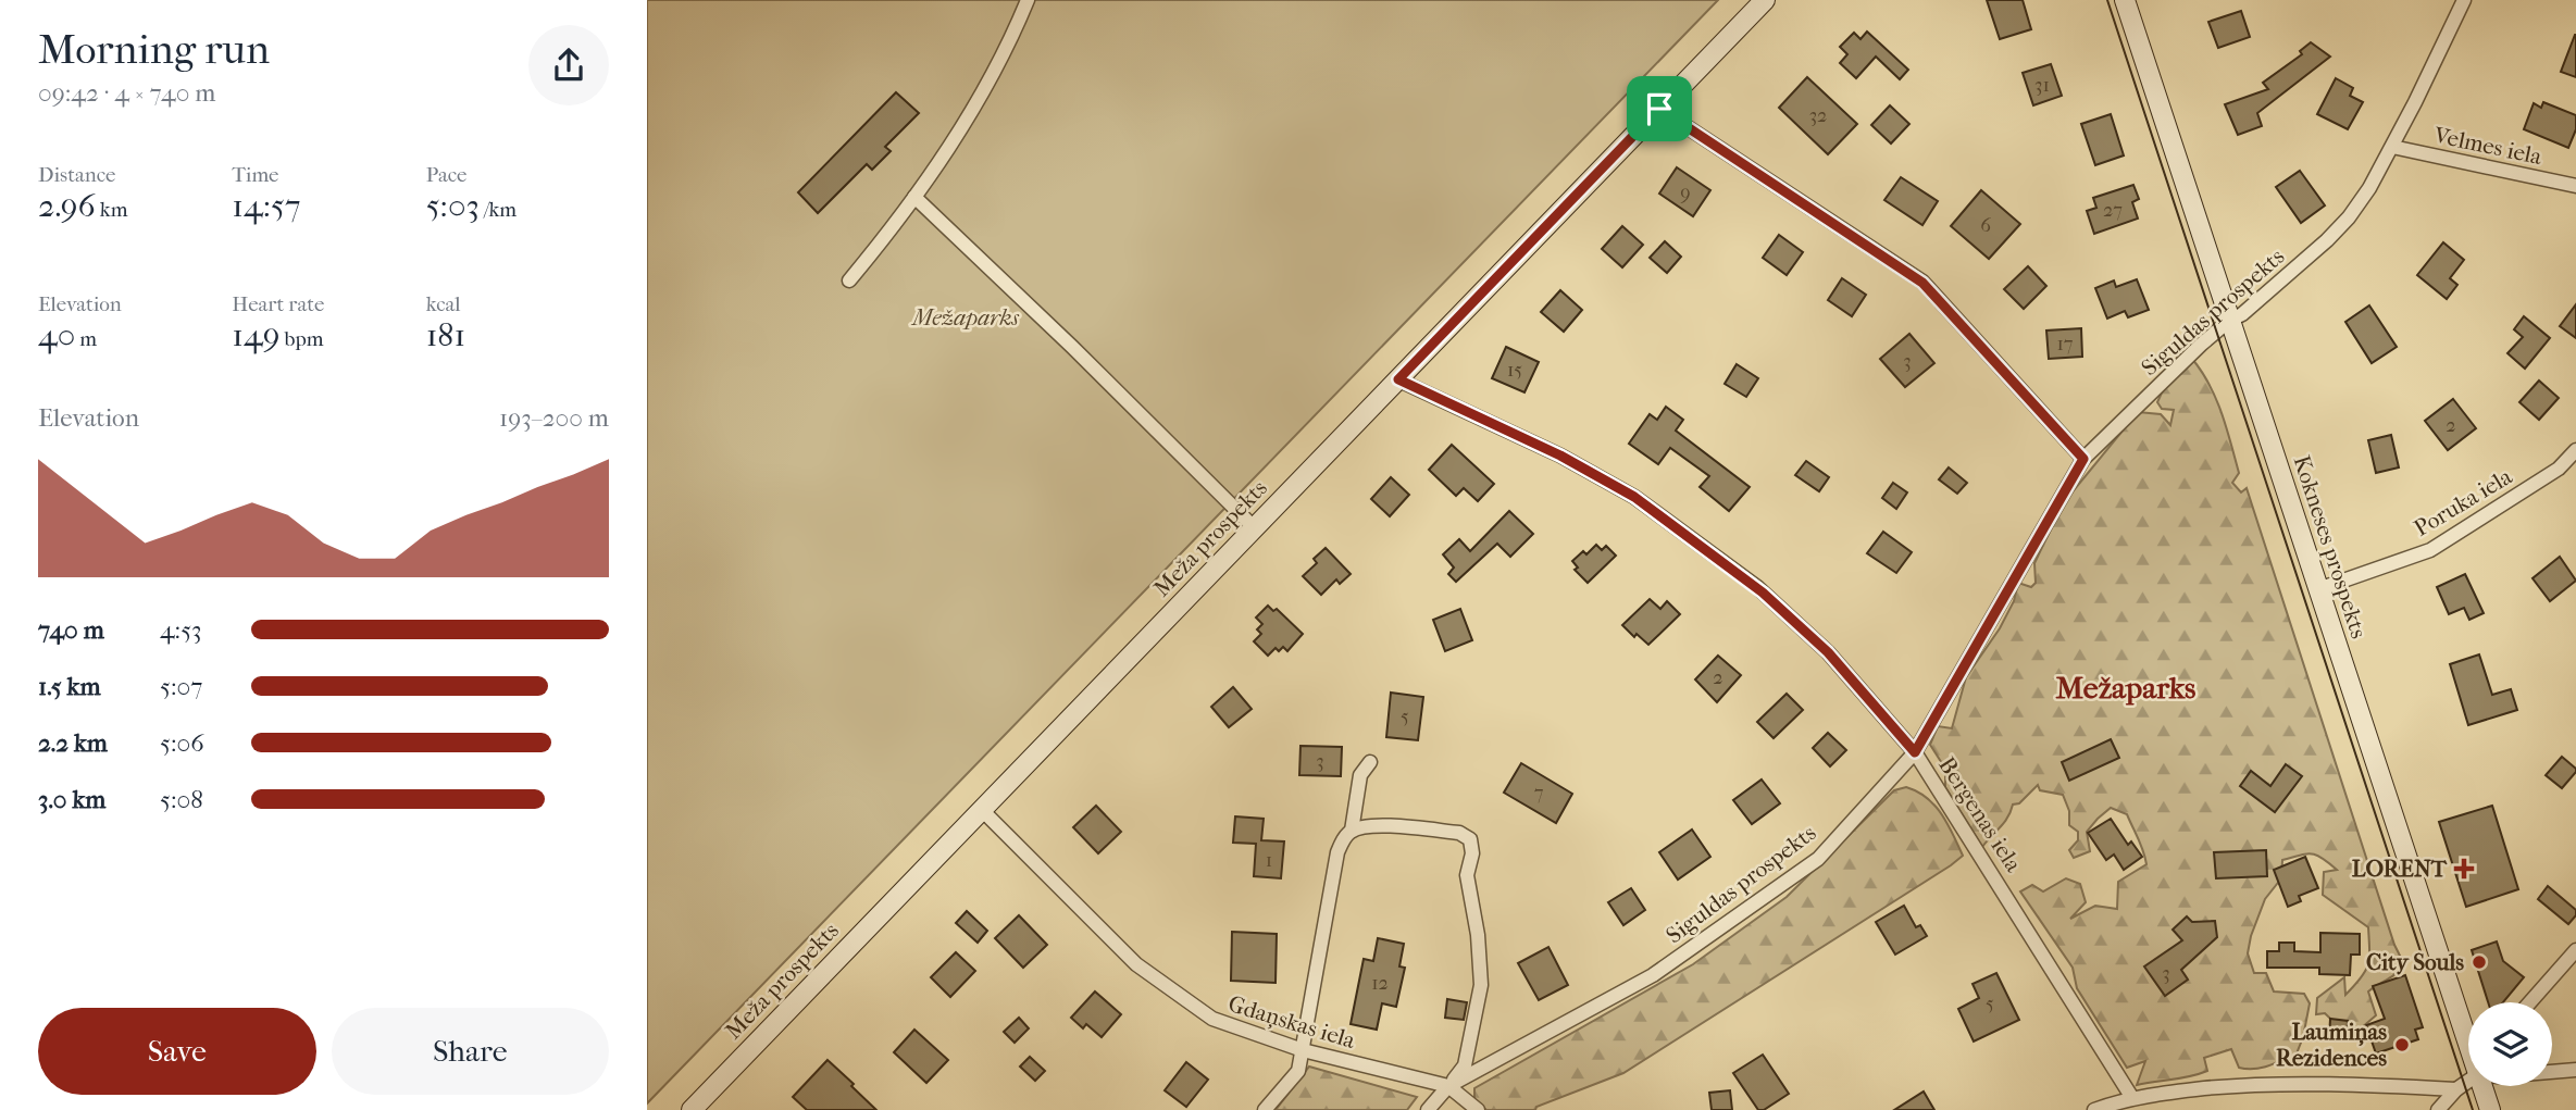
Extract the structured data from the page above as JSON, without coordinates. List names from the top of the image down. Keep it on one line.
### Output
{"streets":{"street":["Velmes iela","Siguldas prospekts","Poruka iela","Meža prospekts","Kokneses prospekts","Bergenas iela","Gdaņskas iela"]},"crossings":[["Velmes iela","Siguldas prospekts"],["Siguldas prospekts","Kokneses prospekts"],["Siguldas prospekts","Bergenas iela"],["Siguldas prospekts","Gdaņskas iela"],["Poruka iela","Kokneses prospekts"],["Meža prospekts","Bergenas iela"],["Meža prospekts","Gdaņskas iela"]],"districts":["Mežaparks"],"parks":["Mežaparks"],"places":{"health":["LORENT"],"other":["City Souls","Laumiņas Rezidences"]},"house_numbers":["31","32","9","27","6","17","3","15","2","2","5","3","7","1","3","12","5"],"page":{"heading":["Morning run","09:42 · 4 × 740 m"],"stats":[["Distance","2.96 km"],["Time","14:57"],["Pace","5:03 /km"],["Elevation","40 m"],["Heart rate","149 bpm"],["kcal","181"]],"chart":["Elevation","193–200 m"],"list":[{"name":"740 m","note":"4:53"},{"name":"1.5 km","note":"5:07"},{"name":"2.2 km","note":"5:06"},{"name":"3.0 km","note":"5:08"}],"buttons":["Save","Share"]}}
